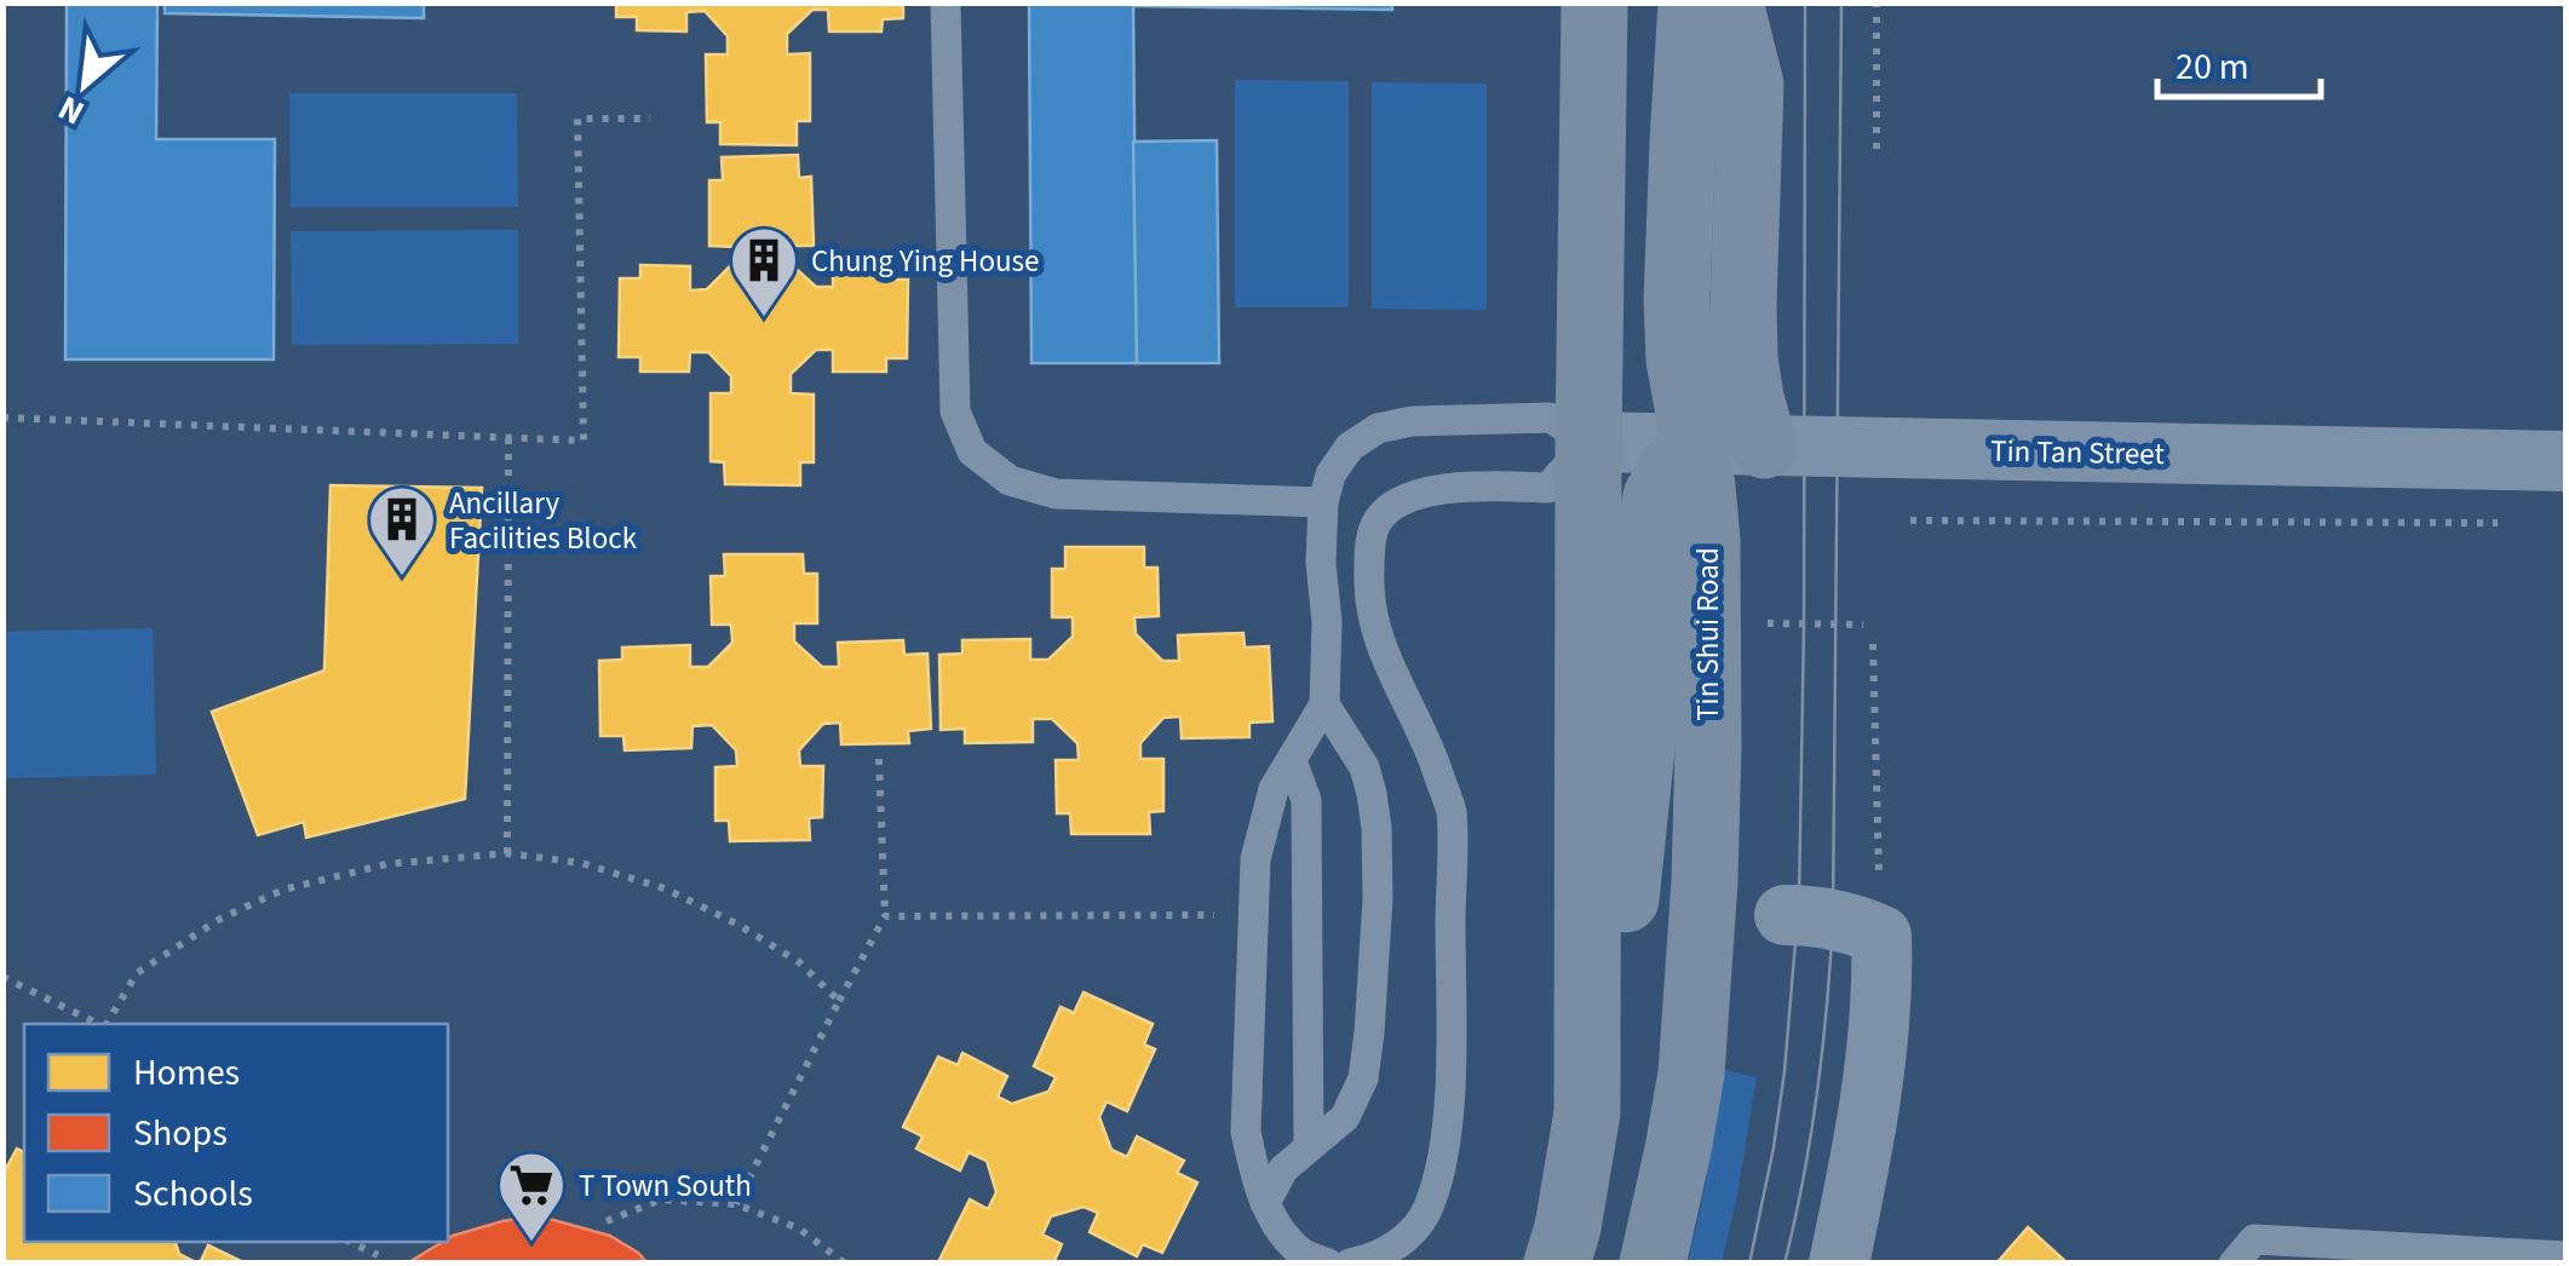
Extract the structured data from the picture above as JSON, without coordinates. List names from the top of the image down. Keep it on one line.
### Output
{"streets":{"main road":["Tin Shui Road"],"street":["Tin Tan Street"]},"crossings":[["Tin Tan Street","Tin Shui Road"]],"places":{"building":["Chung Ying House","Ancillary Facilities Block"],"supermarket":["T Town South"]},"legend":["Homes","Shops","Schools"],"scale_bar":"20 m","north":"bottom left"}
